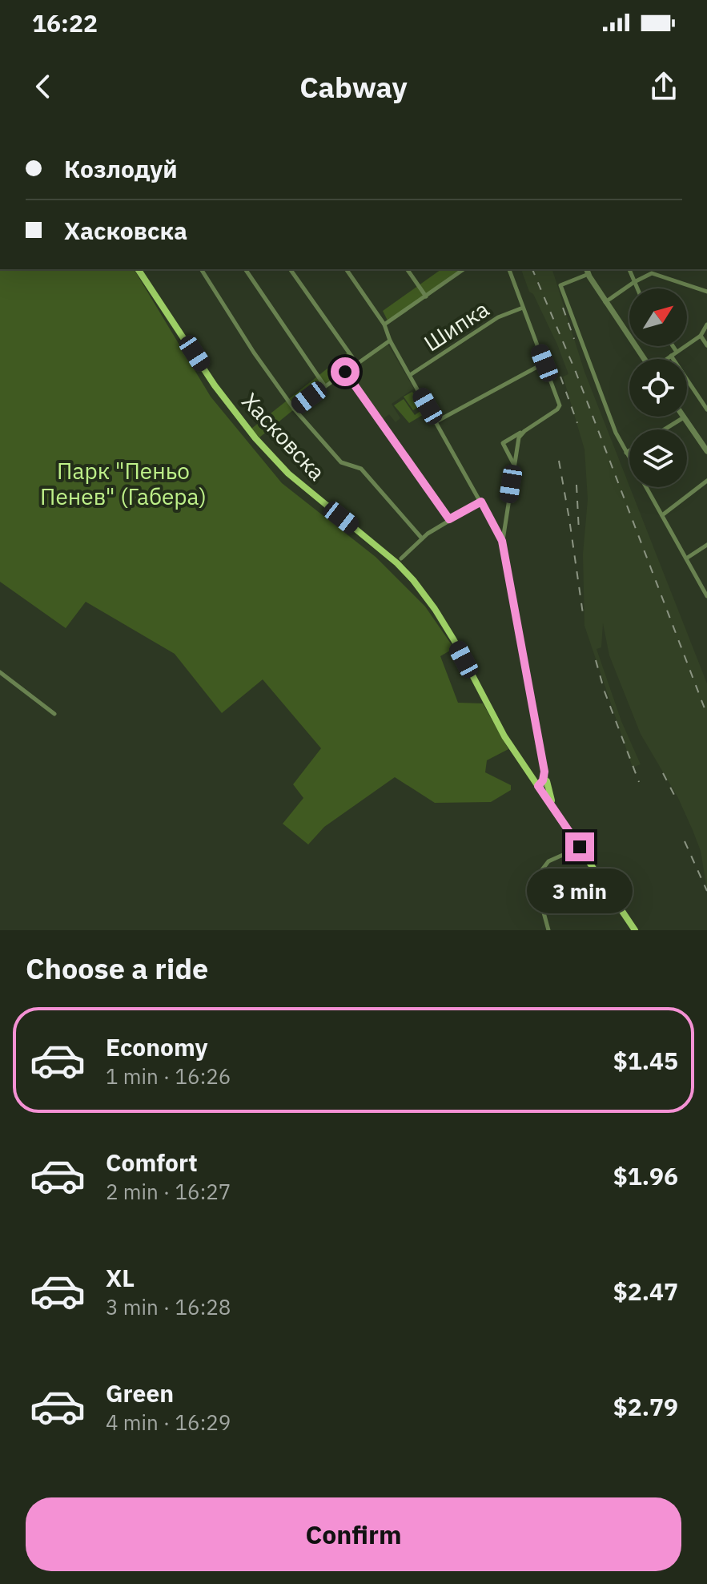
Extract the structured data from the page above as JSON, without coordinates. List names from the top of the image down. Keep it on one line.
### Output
{"streets":{"main road":["Хасковска"],"street":["Шипка"]},"parks":["Парк \"Пеньо Пенев\" (Габера)"],"north":"top right","page":{"status":"16:22","header":"Cabway","banner":["Козлодуй","Хасковска"],"bubble":"3 min","heading":"Choose a ride","list":[{"name":"Economy","note":"1 min · 16:26","value":"$1.45"},{"name":"Comfort","note":"2 min · 16:27","value":"$1.96"},{"name":"XL","note":"3 min · 16:28","value":"$2.47"},{"name":"Green","note":"4 min · 16:29","value":"$2.79"}],"buttons":"Confirm"}}
